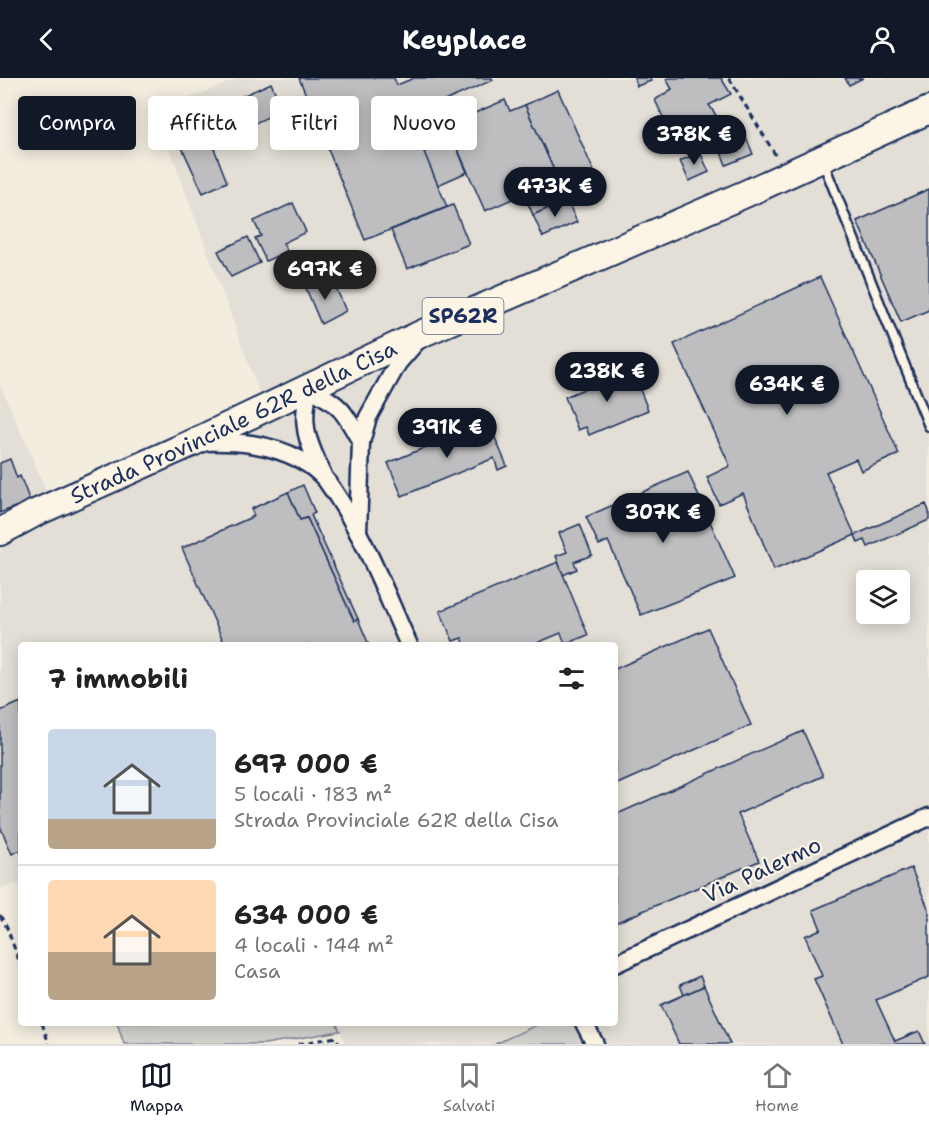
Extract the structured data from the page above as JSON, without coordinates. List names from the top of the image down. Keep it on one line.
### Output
{"streets":{"main road":["SP62R","Strada Provinciale 62R della Cisa"],"street":["Via Palermo"]},"page":{"header":"Keyplace","chip":["Compra","Affitta","Filtri","Nuovo"],"price":["378K €","473K €","697K €","238K €","634K €","391K €","307K €"],"heading":"7 immobili","list":[{"name":"697 000 €","note":"5 locali · 183 m² · Strada Provinciale 62R della Cisa"},{"name":"634 000 €","note":"4 locali · 144 m² · Casa"}],"tabs":["Mappa","Salvati","Home"]}}
